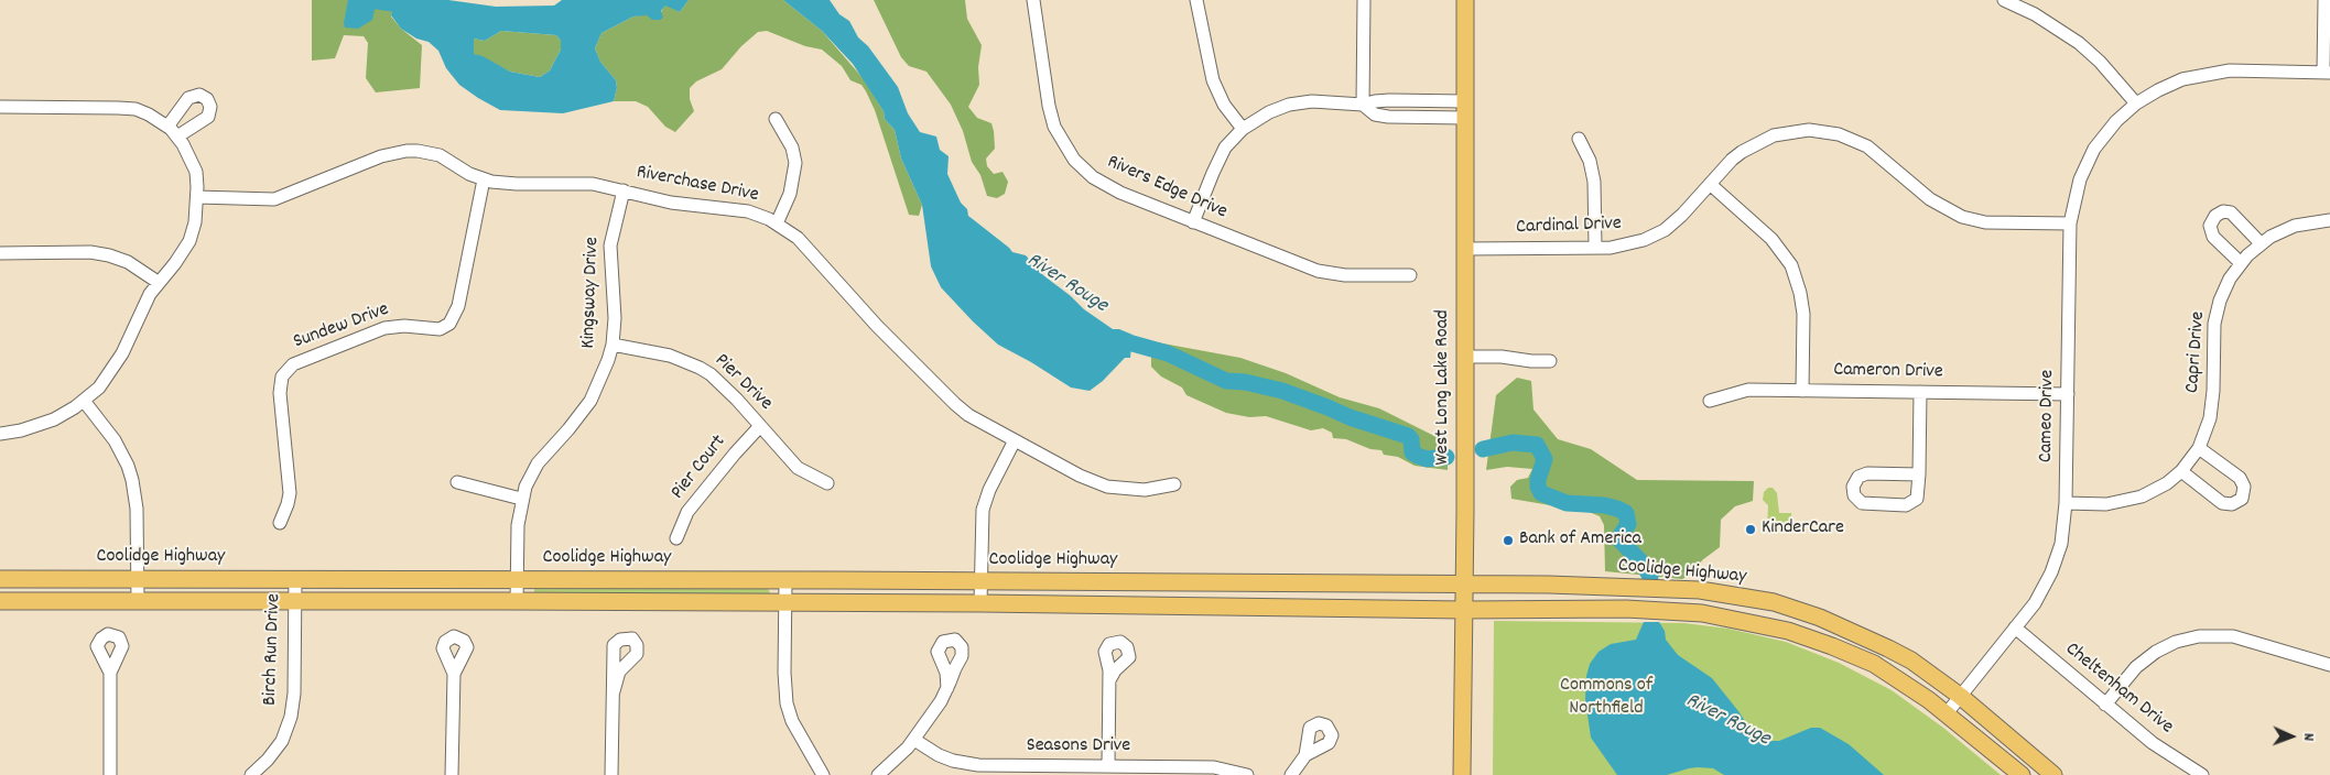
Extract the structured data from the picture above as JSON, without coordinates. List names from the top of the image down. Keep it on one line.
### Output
{"streets":{"main road":["West Long Lake Road","Coolidge Highway"],"street":["Riverchase Drive","Rivers Edge Drive","Cardinal Drive","Kingsway Drive","Sundew Drive","Capri Drive","Cameron Drive","Pier Drive","Cameo Drive","Pier Court","Birch Run Drive","Cheltenham Drive","Seasons Drive"]},"crossings":[["Riverchase Drive","Kingsway Drive"],["Riverchase Drive","Sundew Drive"],["Cardinal Drive","West Long Lake Road"],["Cardinal Drive","Cameo Drive"],["Kingsway Drive","Pier Drive"],["Kingsway Drive","Coolidge Highway"],["Capri Drive","Cameo Drive"],["Cameron Drive","Cameo Drive"],["Pier Drive","Pier Court"],["West Long Lake Road","Coolidge Highway"],["Cameo Drive","Coolidge Highway"],["Cameo Drive","Cheltenham Drive"],["Coolidge Highway","Birch Run Drive"]],"water":["River Rouge"],"parks":["Commons of Northfield"],"places":["KinderCare","Bank of America"],"north":"right"}
